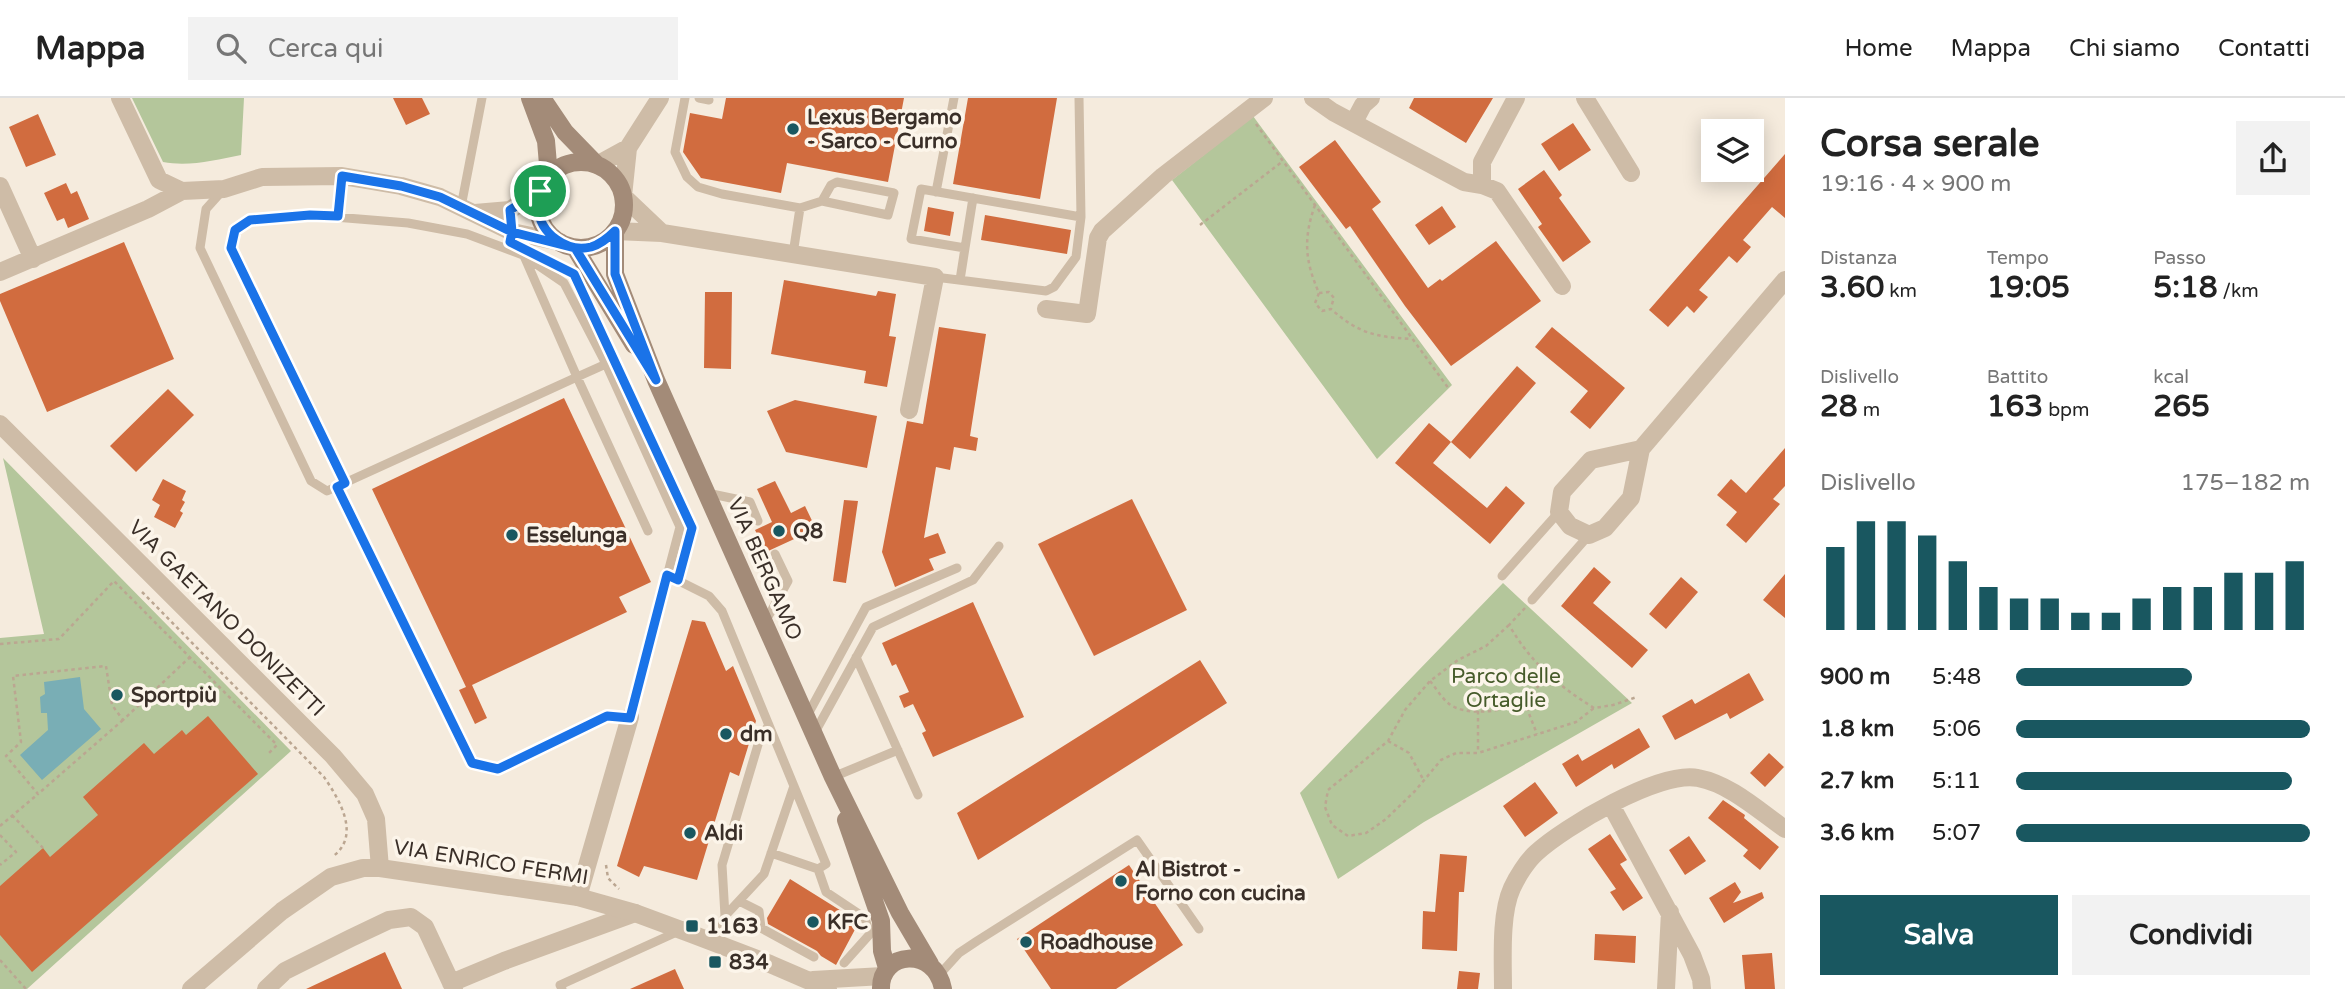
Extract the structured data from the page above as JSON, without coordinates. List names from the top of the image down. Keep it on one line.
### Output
{"streets":{"main road":["VIA BERGAMO"],"street":["VIA GAETANO DONIZETTI","VIA ENRICO FERMI"]},"crossings":[["VIA BERGAMO","VIA ENRICO FERMI"],["VIA GAETANO DONIZETTI","VIA ENRICO FERMI"]],"parks":["Parco delle Ortaglie"],"places":{"other":["Lexus Bergamo - Sarco - Curno","Q8","Esselunga","Sportpiù","dm","Aldi","Al Bistrot - Forno con cucina","KFC","Roadhouse"],"transit":["1163","834"]},"page":{"header":"Mappa","search":"Cerca qui","nav":["Home","Mappa","Chi siamo","Contatti"],"heading":["Corsa serale","19:16 · 4 × 900 m"],"stats":[["Distanza","3.60 km"],["Tempo","19:05"],["Passo","5:18 /km"],["Dislivello","28 m"],["Battito","163 bpm"],["kcal","265"]],"chart":["Dislivello","175–182 m"],"list":[{"name":"900 m","note":"5:48"},{"name":"1.8 km","note":"5:06"},{"name":"2.7 km","note":"5:11"},{"name":"3.6 km","note":"5:07"}],"buttons":["Salva","Condividi"]}}
